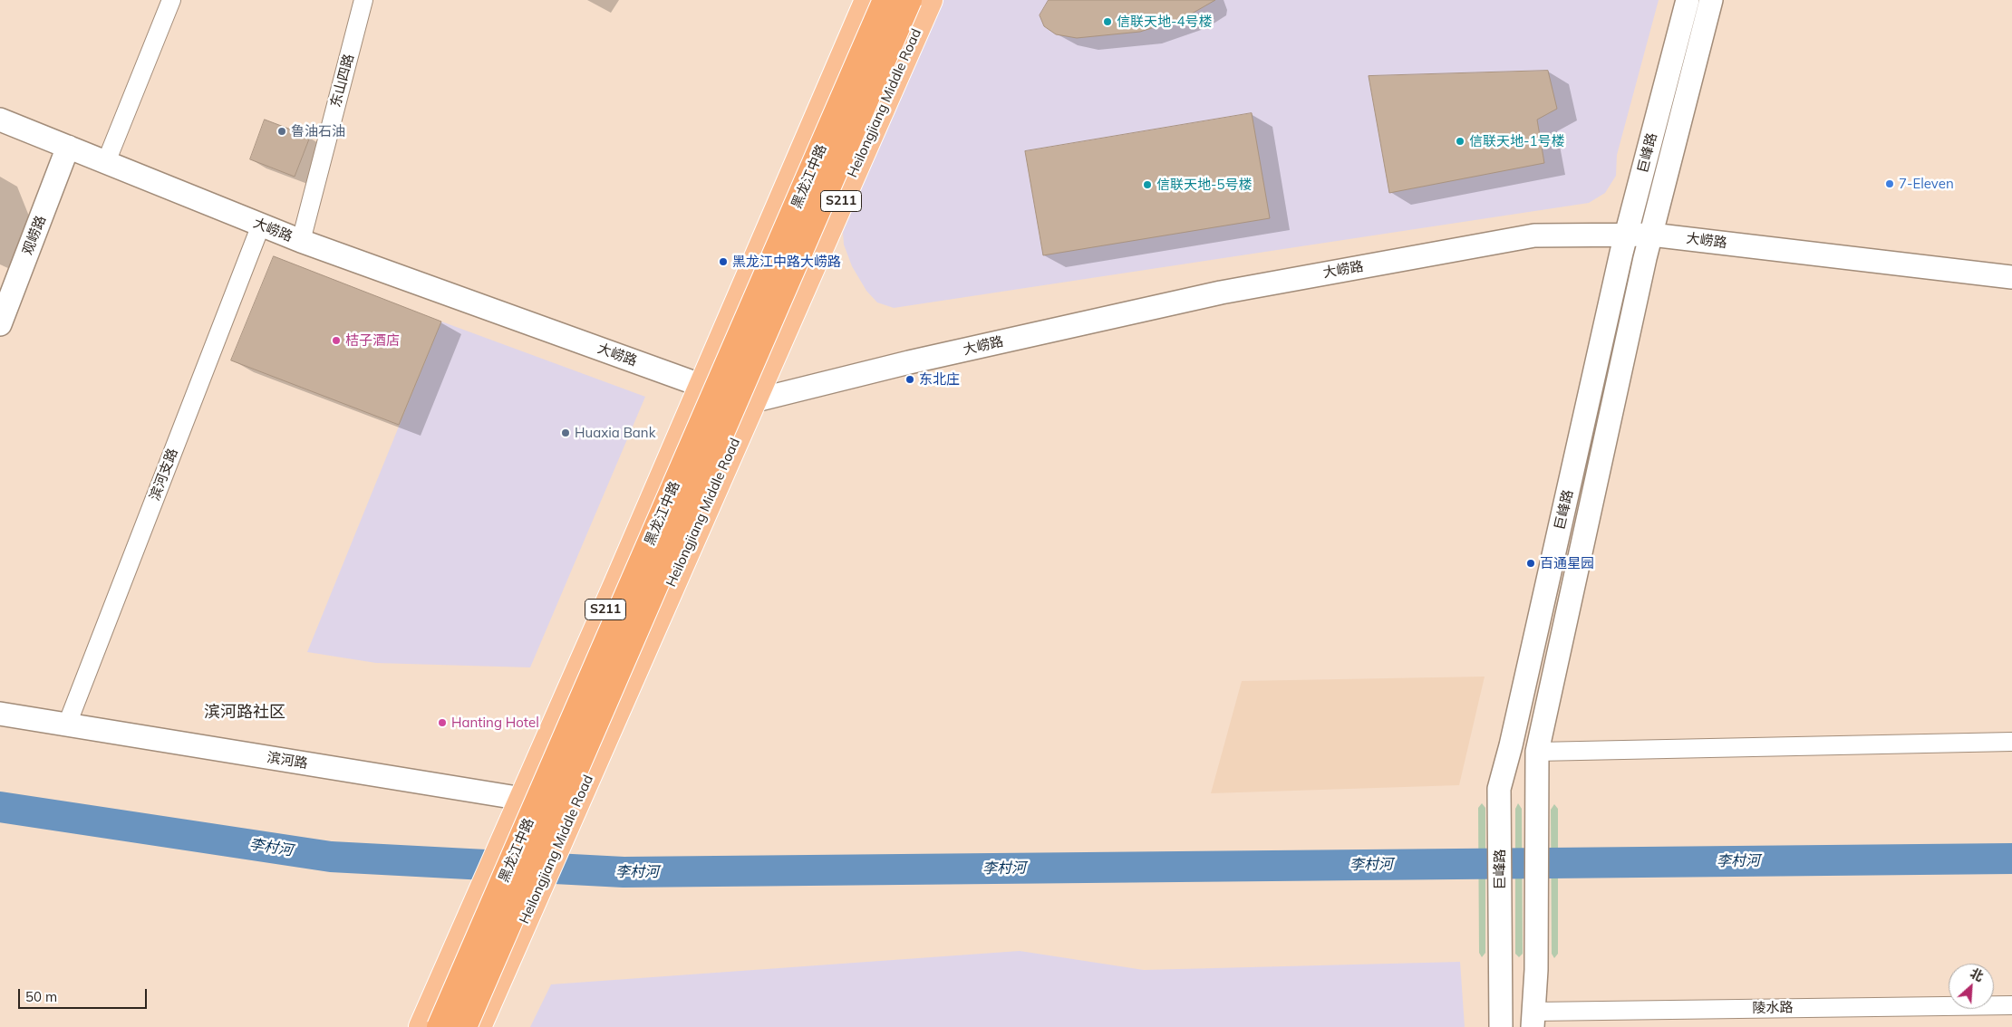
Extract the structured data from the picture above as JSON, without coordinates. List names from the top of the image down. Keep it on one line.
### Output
{"streets":{"highway":["黑龙江中路"],"main road":["Heilongjiang Middle Road","S211"],"street":["东山四路","巨峰路","大崂路","观崂路","滨河支路","滨河路","陵水路"]},"crossings":[["东山四路","大崂路"],["Heilongjiang Middle Road","黑龙江中路"],["Heilongjiang Middle Road","大崂路"],["Heilongjiang Middle Road","滨河路"],["巨峰路","大崂路"],["巨峰路","陵水路"],["黑龙江中路","S211"],["S211","大崂路"],["S211","滨河路"],["大崂路","观崂路"],["大崂路","滨河支路"],["滨河支路","滨河路"]],"districts":["滨河路社区"],"water":["李村河"],"places":["信联天地-4号楼","鲁油石油","信联天地-1号楼","7-Eleven","信联天地-5号楼","黑龙江中路大崂路","桔子酒店","东北庄","Huaxia Bank","百通星园","Hanting Hotel"],"scale_bar":"50 m","north":"top right"}
